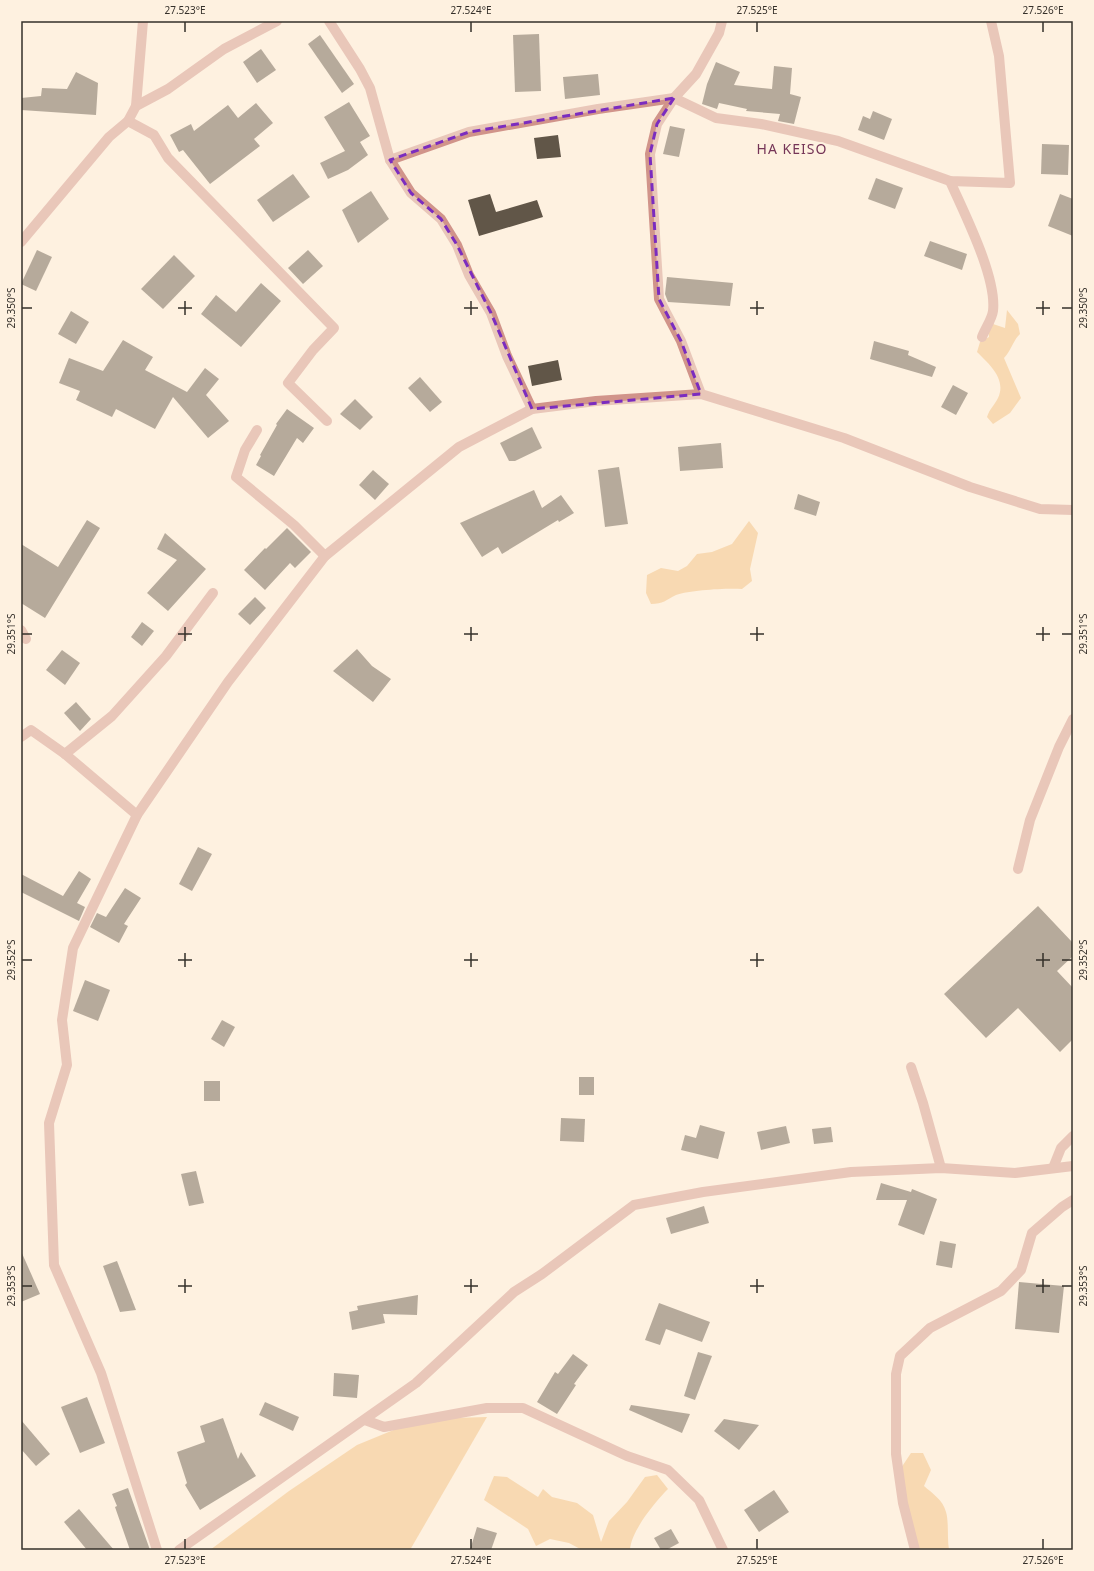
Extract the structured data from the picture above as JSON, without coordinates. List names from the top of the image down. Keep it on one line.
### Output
{"districts":["HA KEISO"],"coordinates":["27.523°E","27.524°E","27.525°E","27.526°E","29.350°S","29.351°S","29.352°S","29.353°S"]}
